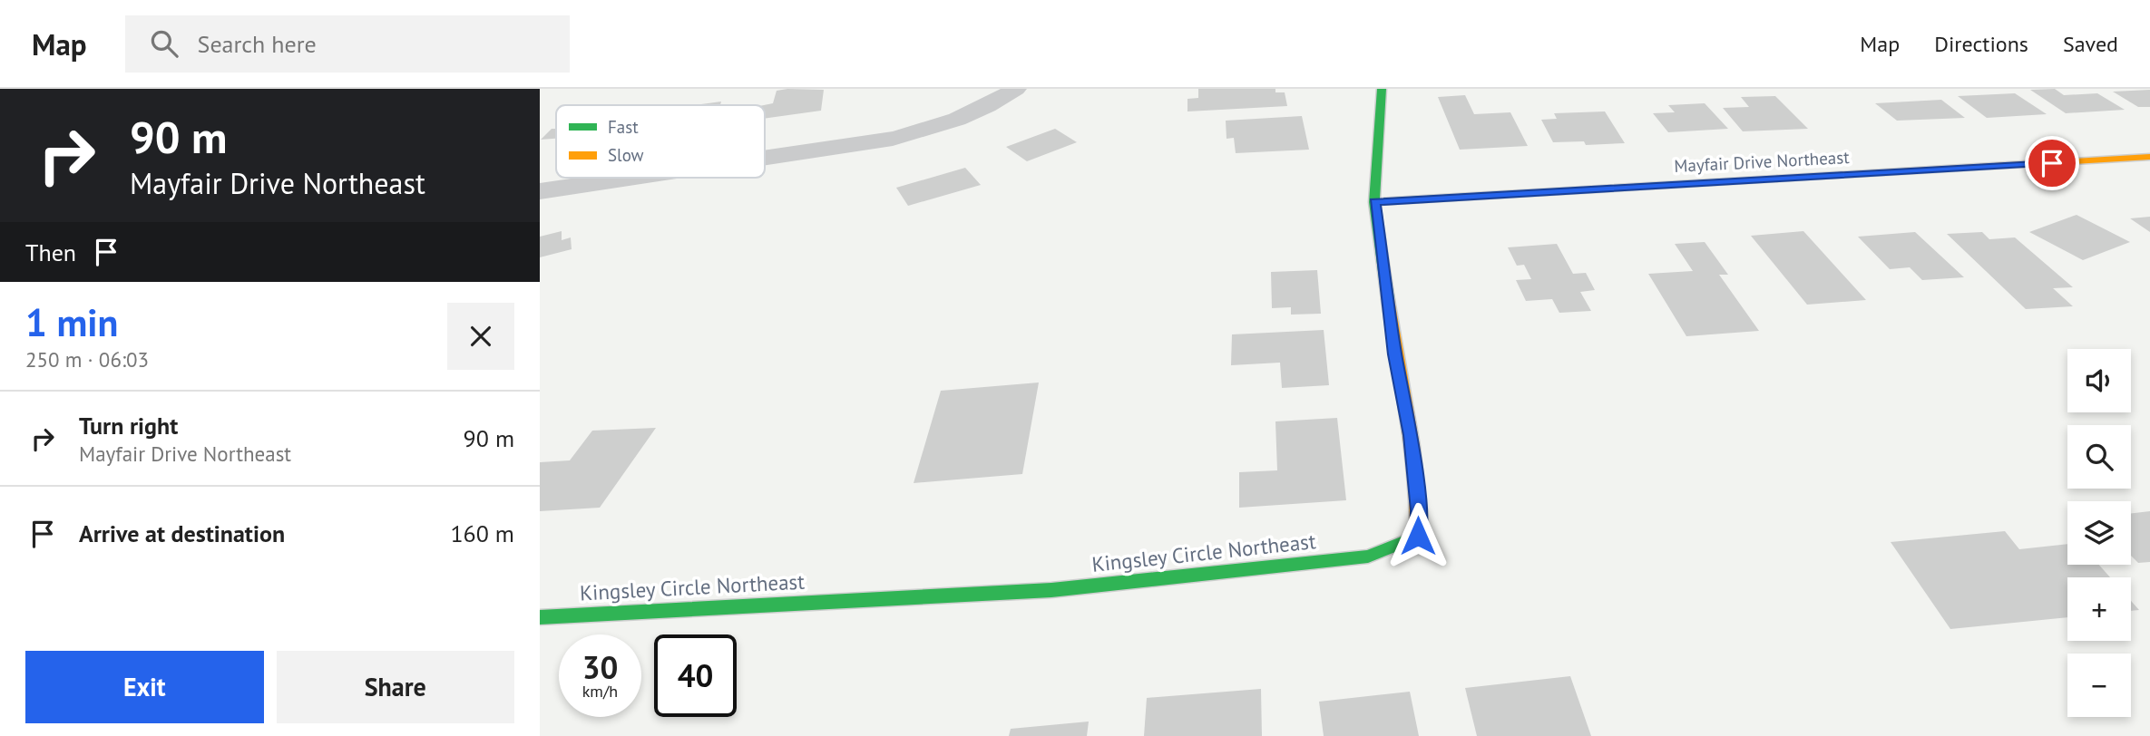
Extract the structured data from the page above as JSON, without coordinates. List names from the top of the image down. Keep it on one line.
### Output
{"streets":{"street":["Mayfair Drive Northeast","Kingsley Circle Northeast"]},"crossings":[["Mayfair Drive Northeast","Kingsley Circle Northeast"]],"legend":["Fast","Slow"],"page":{"header":"Map","search":"Search here","nav":["Map","Directions","Saved"],"turn":["90 m","Mayfair Drive Northeast"],"then":"Then","heading":["1 min","250 m · 06:03"],"map_buttons":["+","−"],"list":[{"name":"Turn right","note":"Mayfair Drive Northeast","value":"90 m"},{"name":"Arrive at destination","value":"160 m"}],"speed":"30 km/h","limit":"40","buttons":["Exit","Share"]}}
